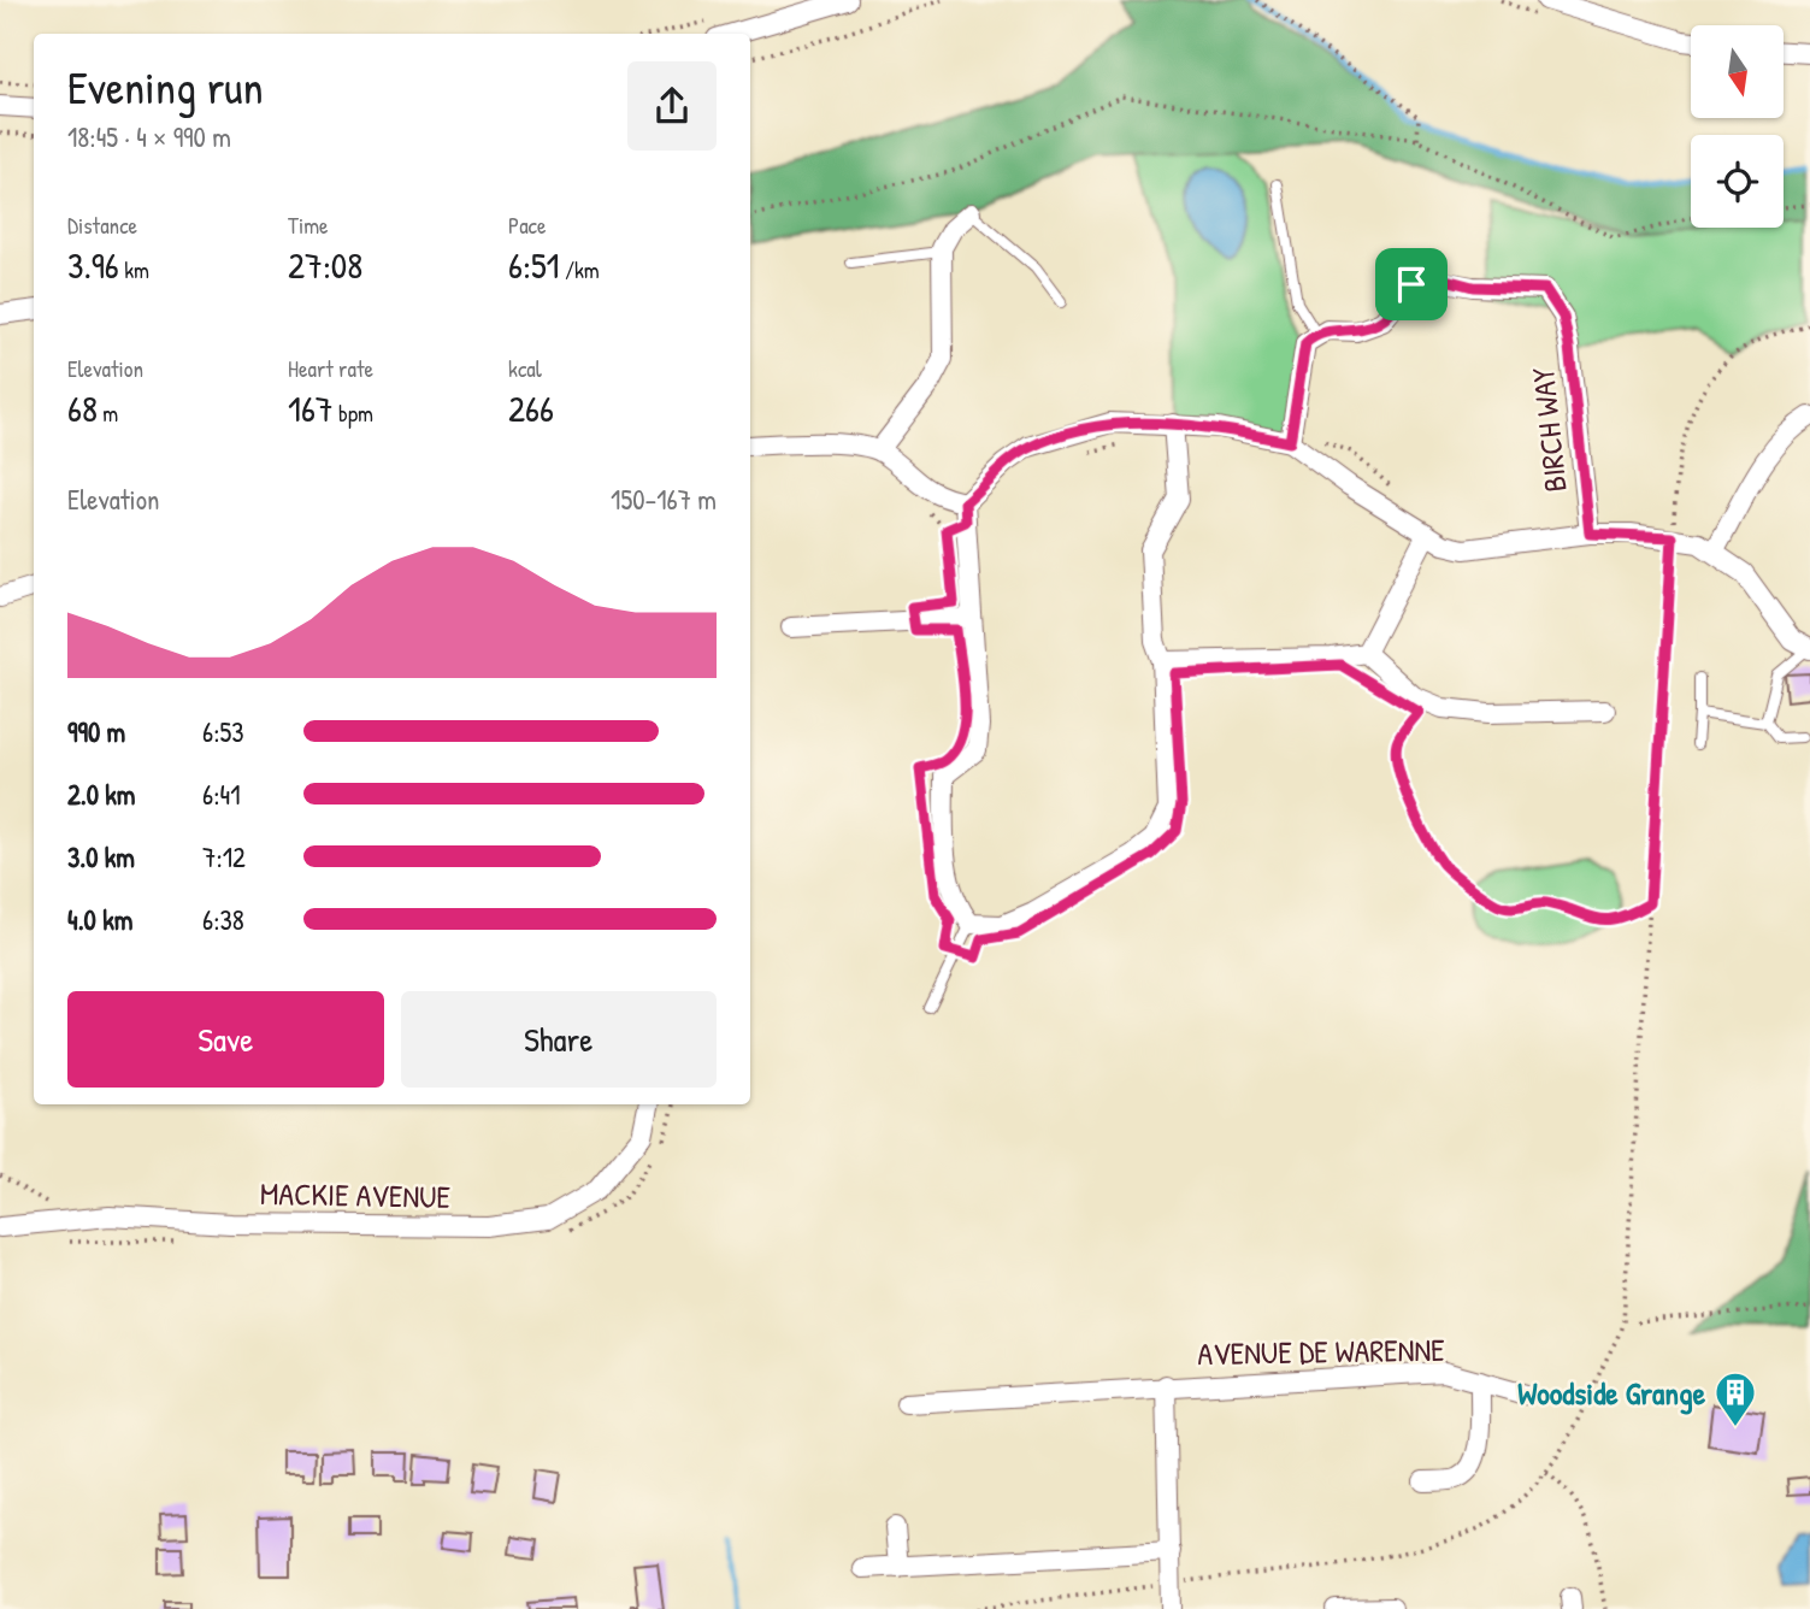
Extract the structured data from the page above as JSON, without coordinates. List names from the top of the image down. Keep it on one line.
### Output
{"streets":{"street":["BIRCH WAY","MACKIE AVENUE","AVENUE DE WARENNE"]},"places":{"building":["Woodside Grange"]},"north":"bottom","page":{"heading":["Evening run","18:45 · 4 × 990 m"],"stats":[["Distance","3.96 km"],["Time","27:08"],["Pace","6:51 /km"],["Elevation","68 m"],["Heart rate","167 bpm"],["kcal","266"]],"chart":["Elevation","150–167 m"],"list":[{"name":"990 m","note":"6:53"},{"name":"2.0 km","note":"6:41"},{"name":"3.0 km","note":"7:12"},{"name":"4.0 km","note":"6:38"}],"buttons":["Save","Share"]}}
